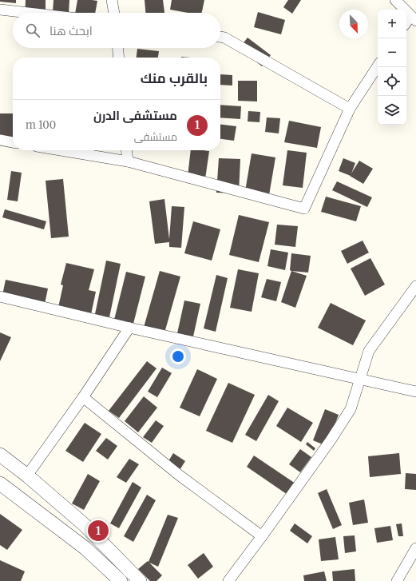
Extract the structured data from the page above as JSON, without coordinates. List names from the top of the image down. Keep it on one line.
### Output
{"north":"bottom right","page":{"map_buttons":["+","−"],"search":"ابحث هنا","heading":"بالقرب منك","list":[{"mark":"1","name":"مستشفى الدرن","note":"مستشفى","value":"100 m"}],"pins":"1"}}
